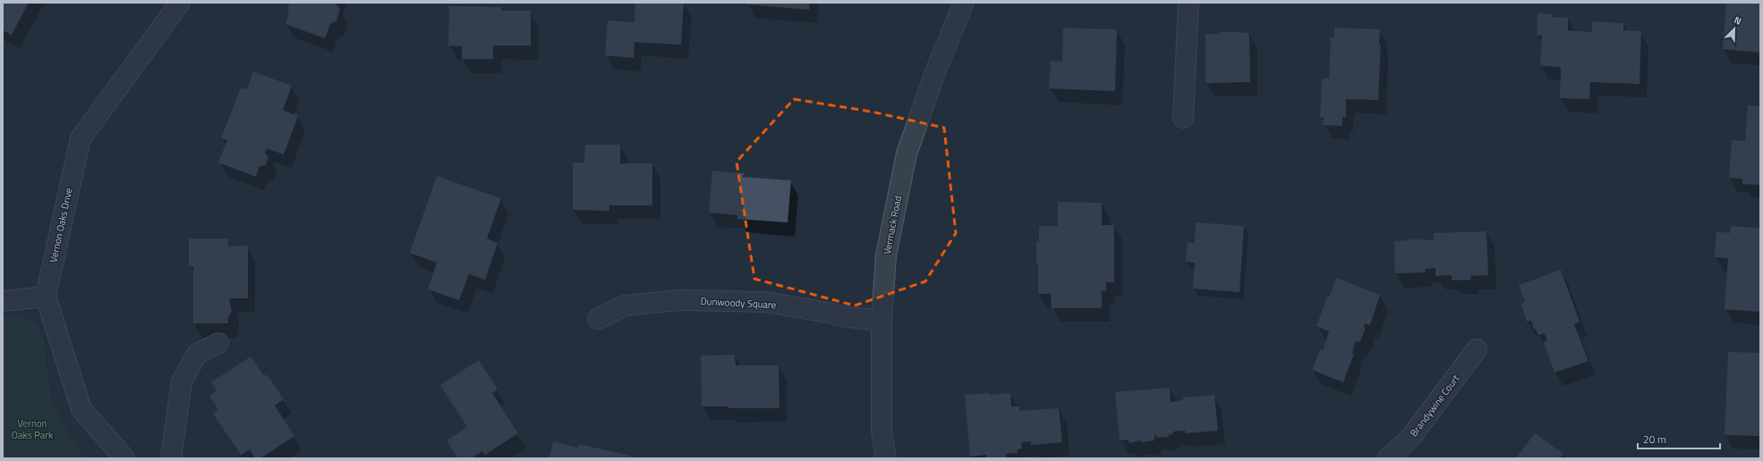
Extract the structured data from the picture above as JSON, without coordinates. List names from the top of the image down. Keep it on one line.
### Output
{"streets":{"street":["Vernon Oaks Drive","Vermack Road","Dunwoody Square","Brandywine Court"]},"crossings":[["Vermack Road","Dunwoody Square"]],"parks":["Vernon Oaks Park"],"scale_bar":"20 m","north":"top right"}
